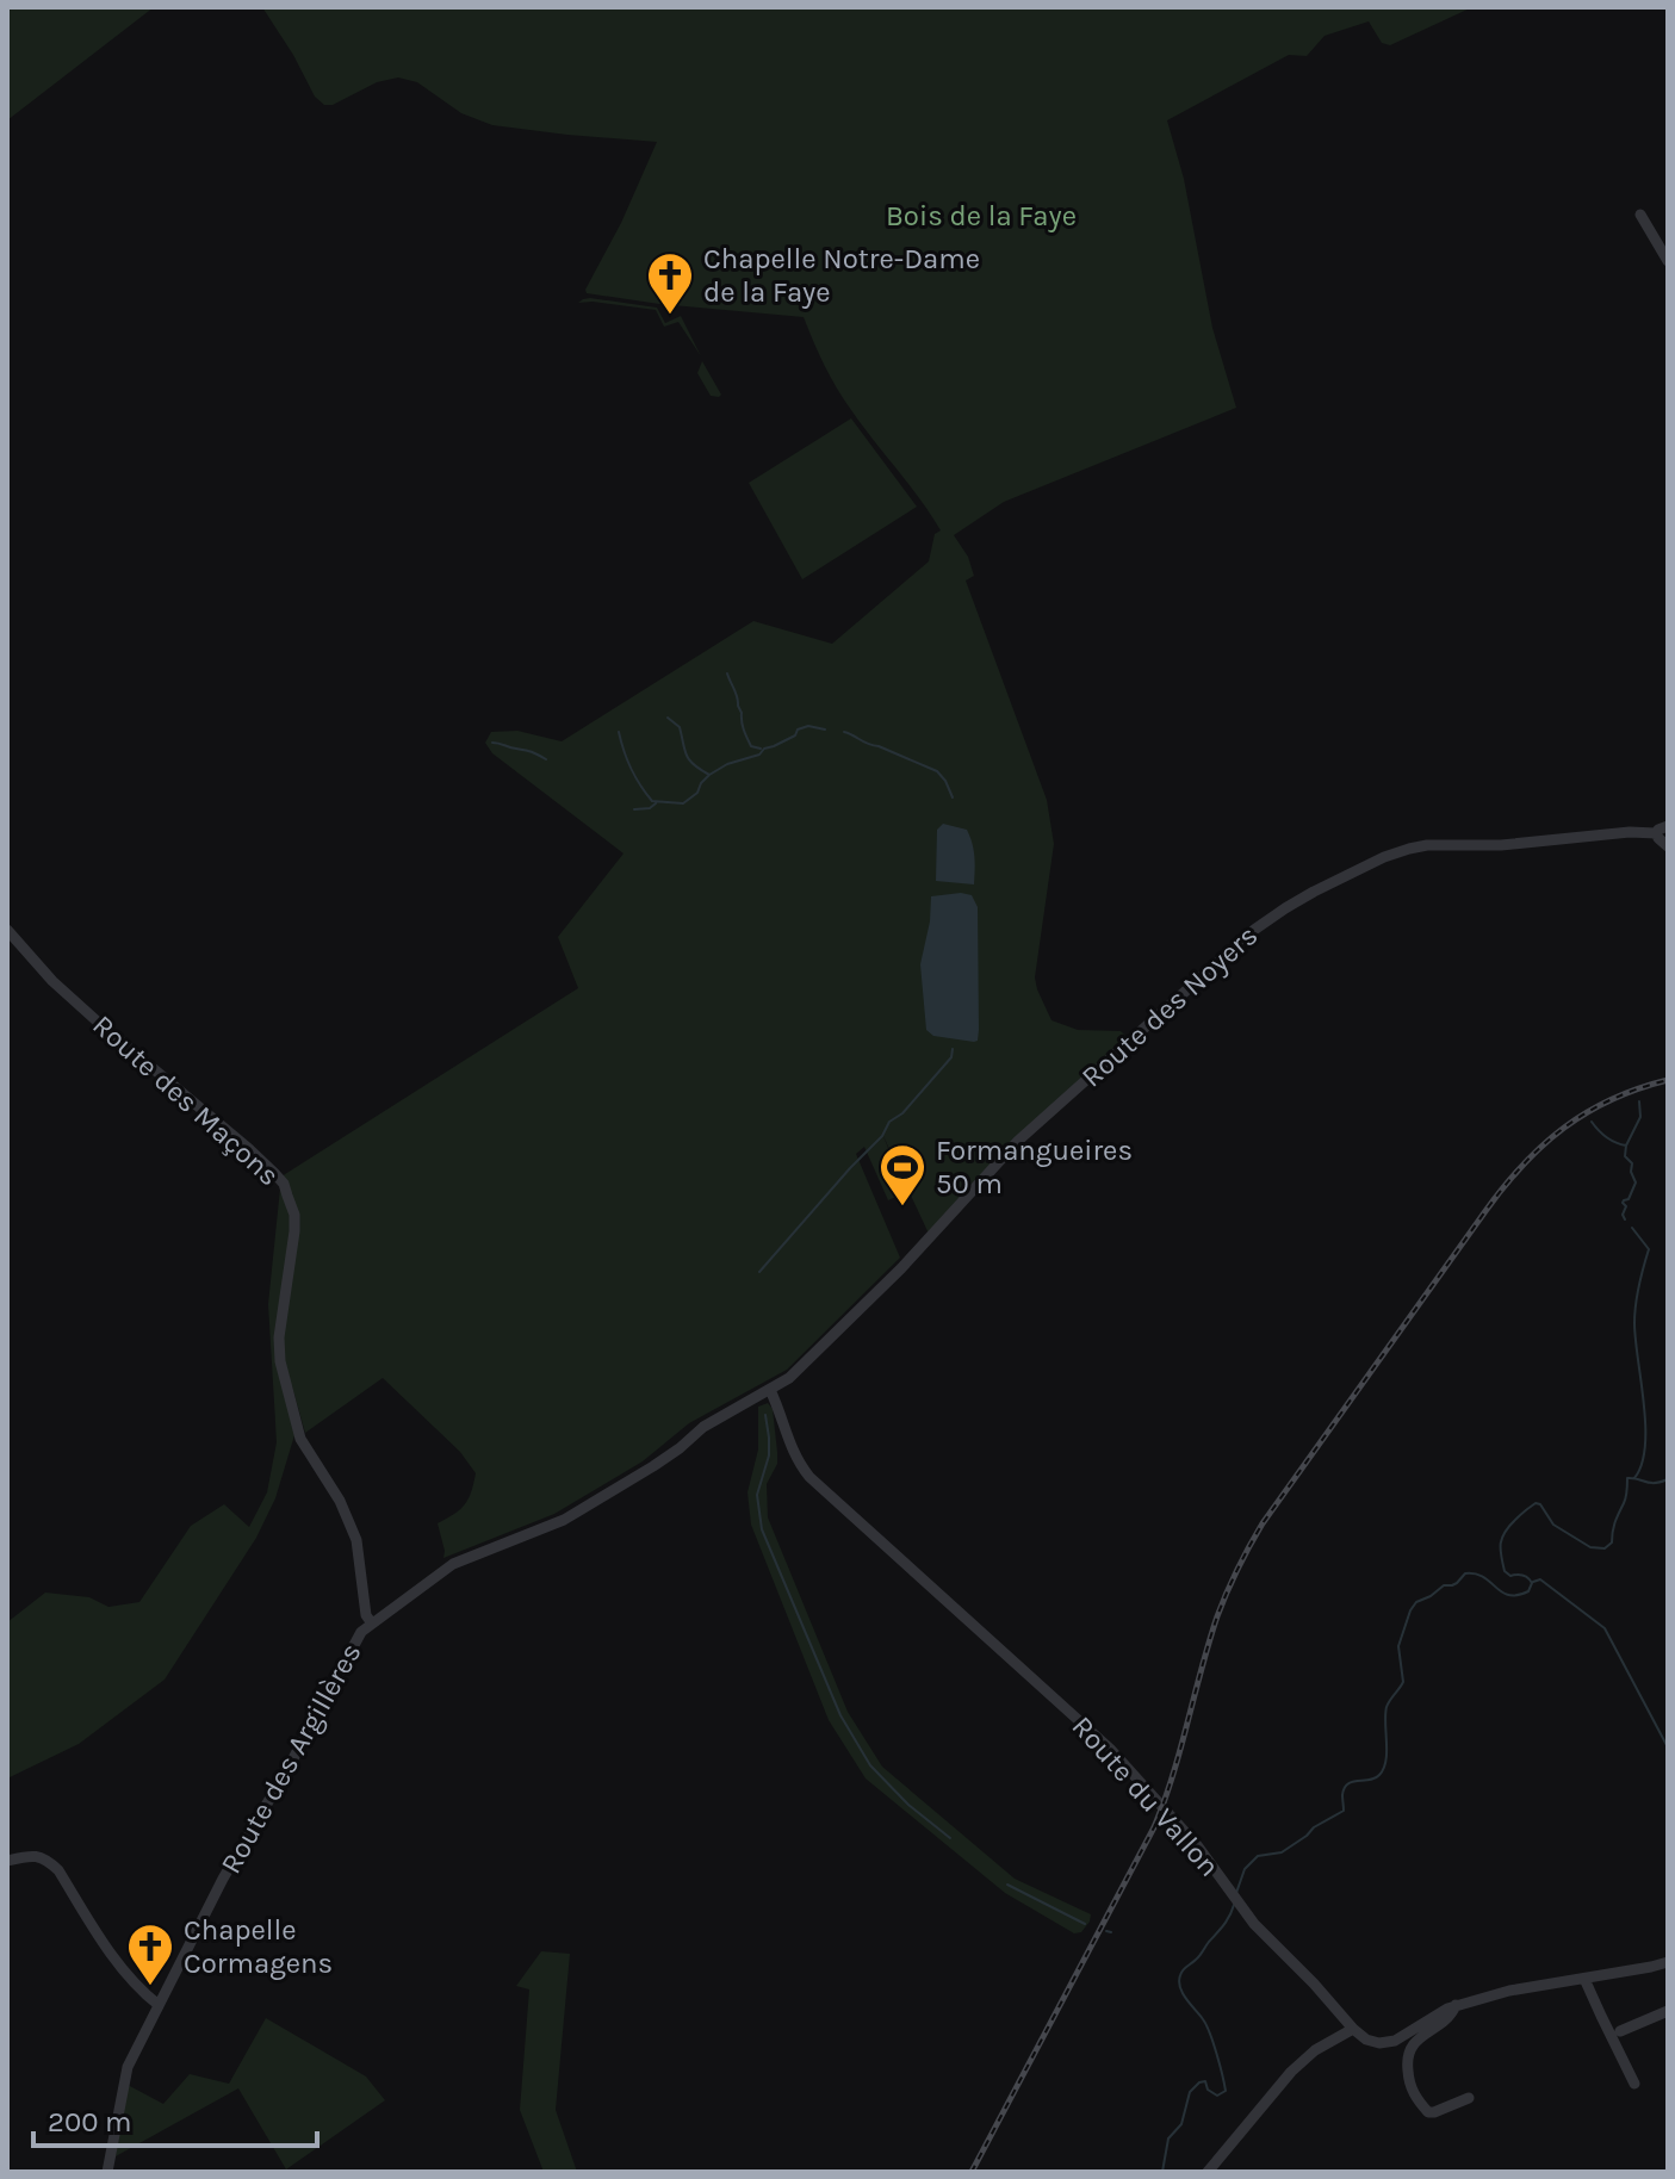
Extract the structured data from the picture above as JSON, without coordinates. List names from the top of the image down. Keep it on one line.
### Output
{"streets":{"street":["Route des Noyers","Route des Maçons","Route des Argillères","Route du Vallon"]},"crossings":[["Route des Noyers","Route des Argillères"],["Route des Noyers","Route du Vallon"],["Route des Maçons","Route des Argillères"],["Route des Argillères","Route du Vallon"]],"parks":["Bois de la Faye"],"places":{"church":["Chapelle Notre-Dame de la Faye","Chapelle Cormagens"],"sports":["Formangueires 50 m"]},"scale_bar":"200 m"}
